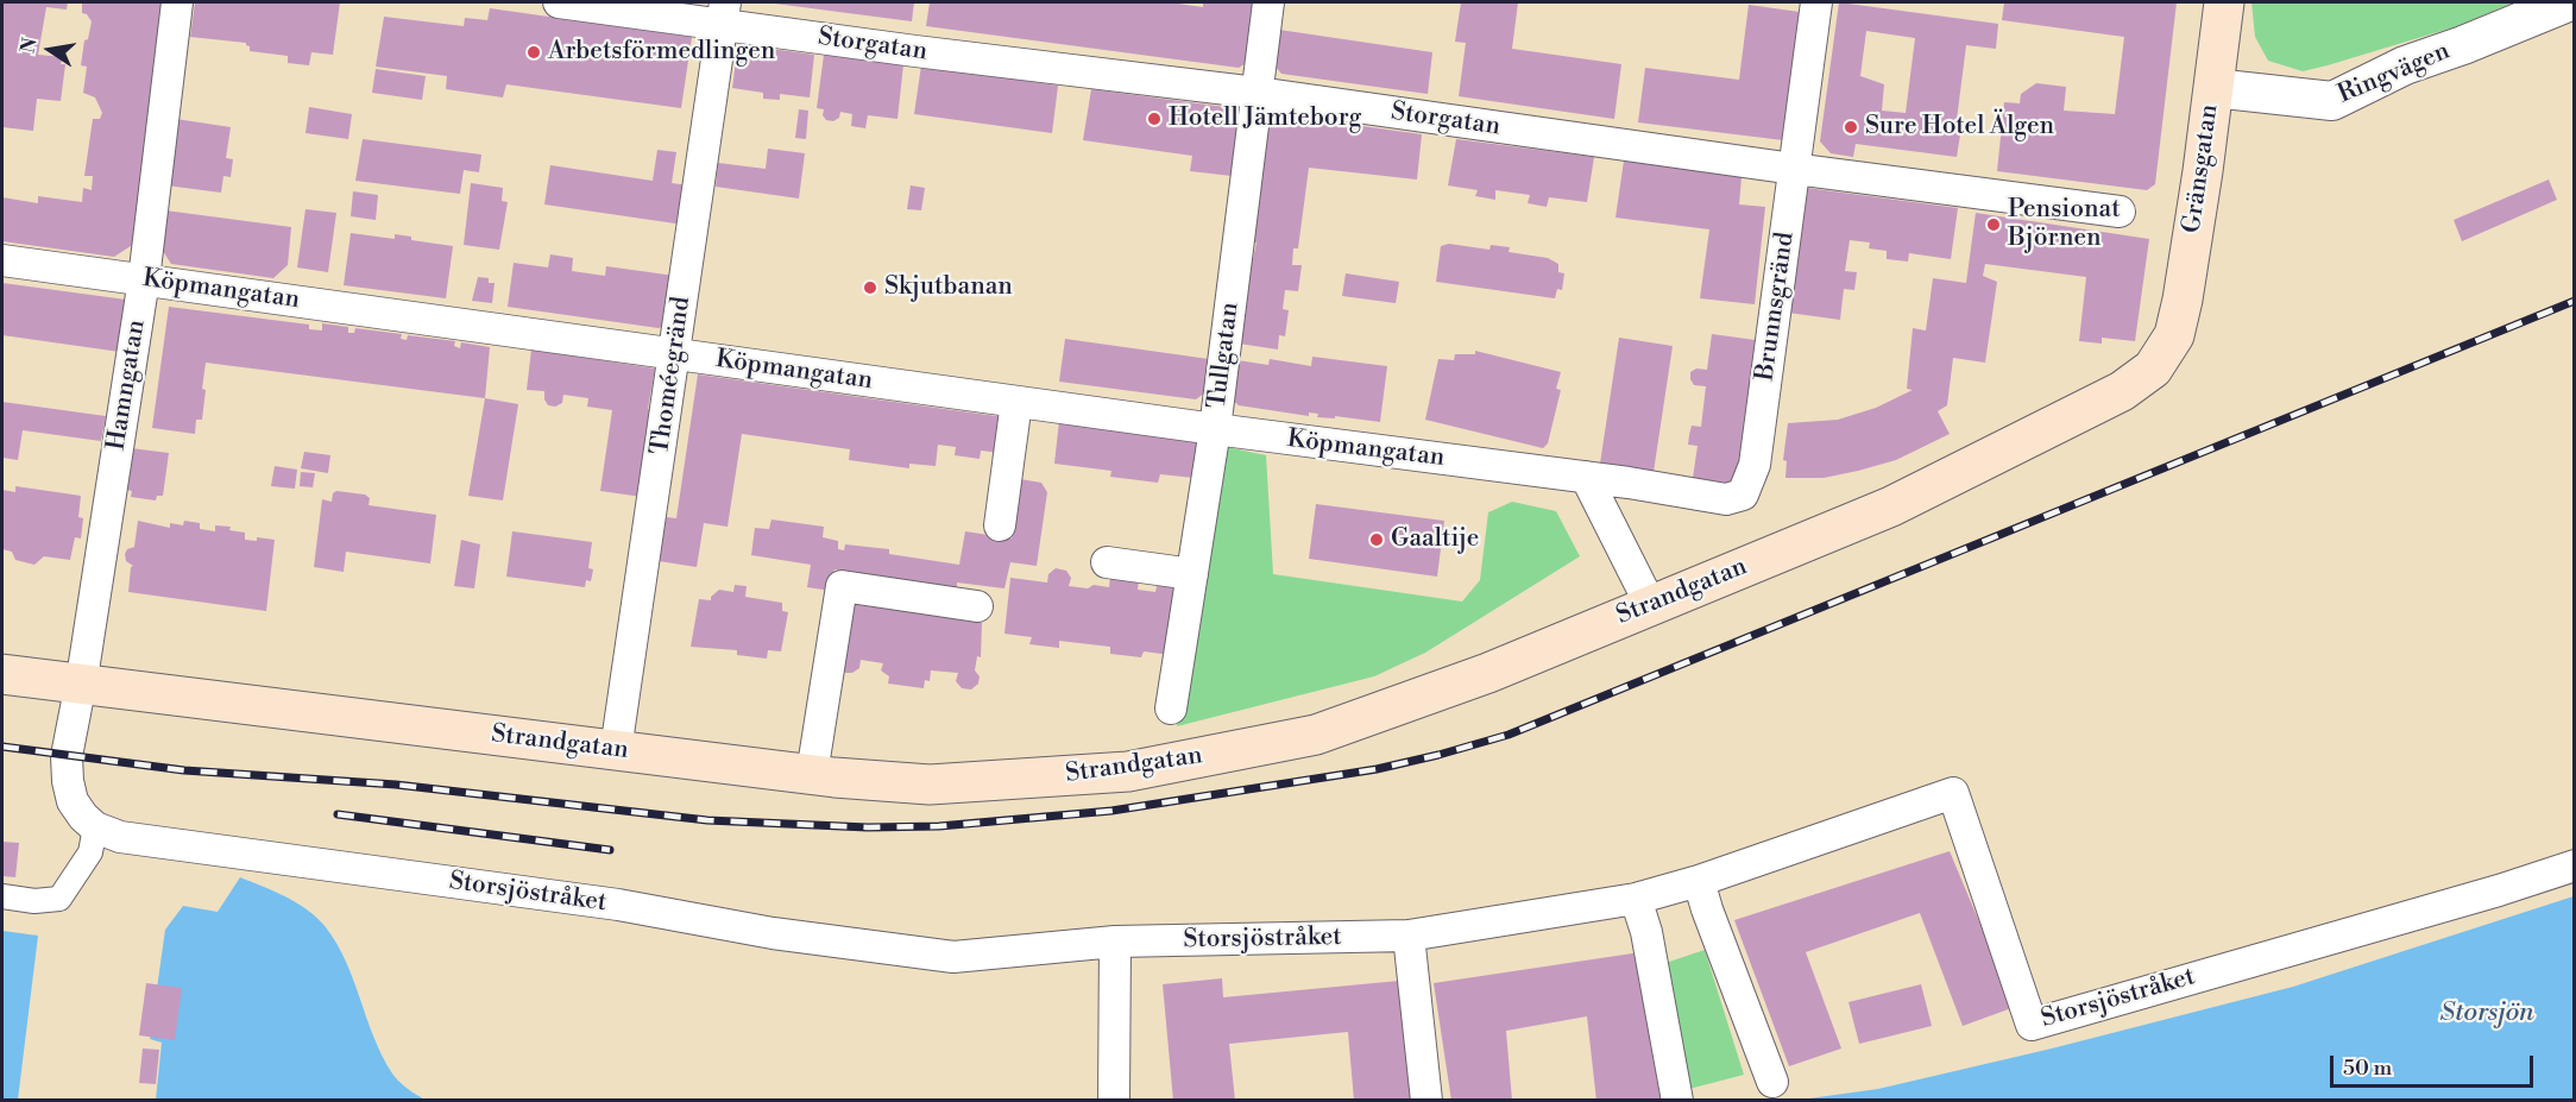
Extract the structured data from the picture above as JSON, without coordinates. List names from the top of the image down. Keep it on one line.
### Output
{"streets":{"main road":["Gränsgatan","Strandgatan"],"street":["Storgatan","Ringvägen","Köpmangatan","Brunnsgränd","Tullgatan","Thoméegränd","Hamngatan","Storsjöstråket"]},"crossings":[["Storgatan","Brunnsgränd"],["Storgatan","Tullgatan"],["Storgatan","Thoméegränd"],["Ringvägen","Gränsgatan"],["Gränsgatan","Strandgatan"],["Köpmangatan","Brunnsgränd"],["Köpmangatan","Tullgatan"],["Köpmangatan","Thoméegränd"],["Köpmangatan","Hamngatan"],["Thoméegränd","Strandgatan"],["Hamngatan","Strandgatan"]],"water":["Storsjön"],"places":["Arbetsförmedlingen","Hotell Jämteborg","Sure Hotel Älgen","Pensionat Björnen","Skjutbanan","Gaaltije"],"scale_bar":"50 m","north":"left"}
